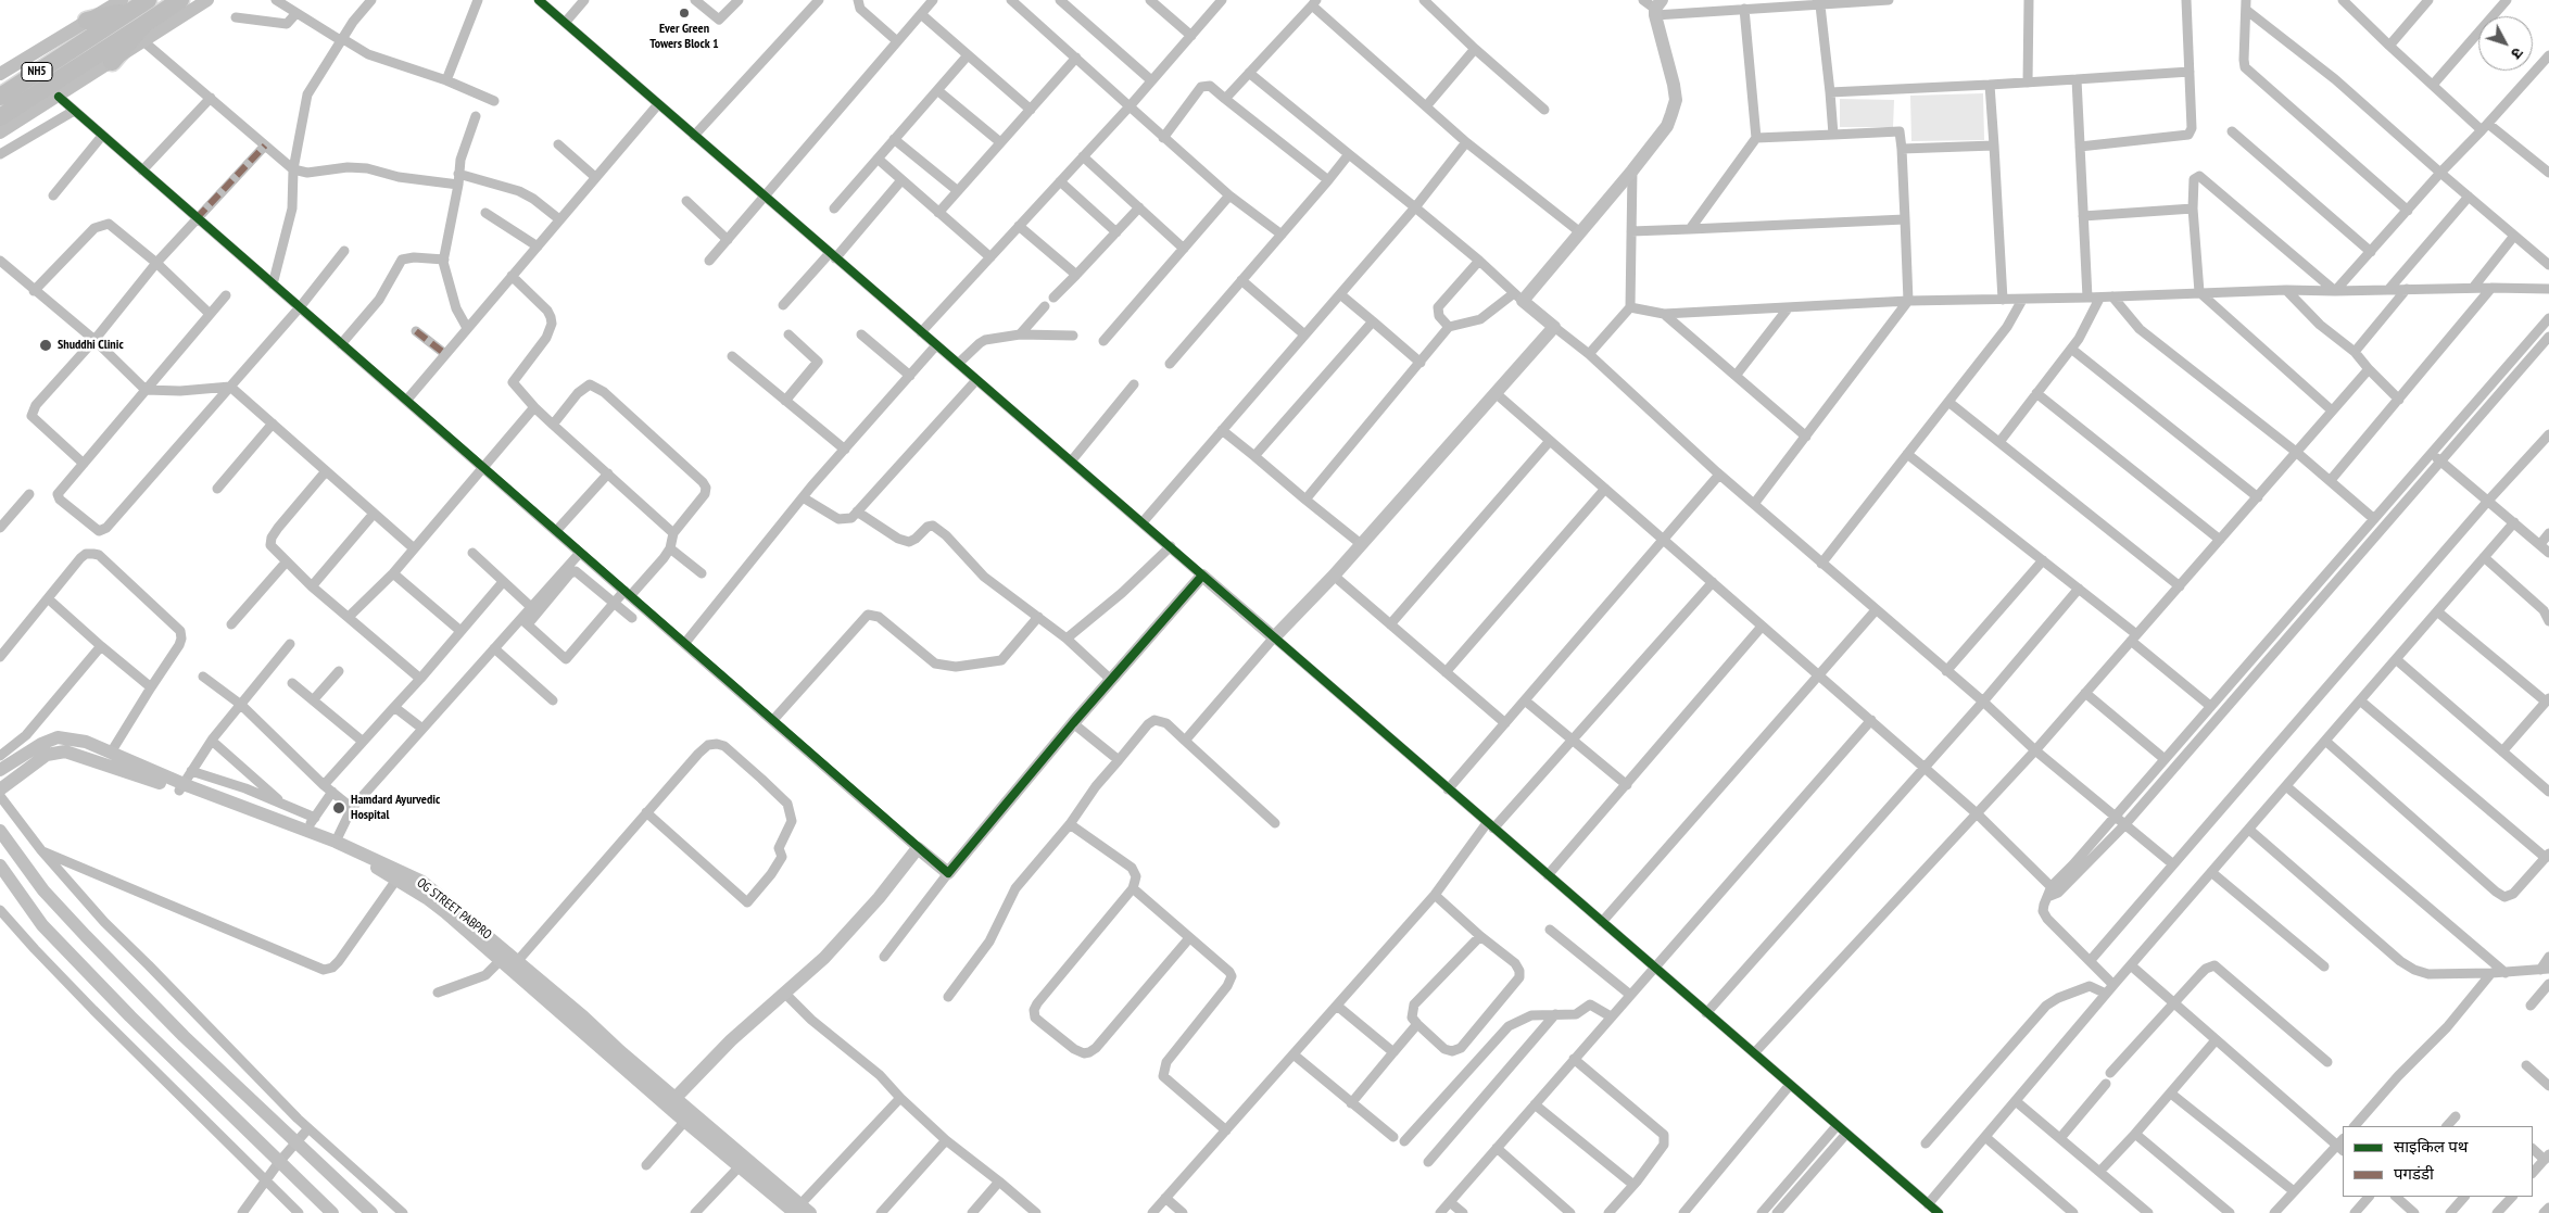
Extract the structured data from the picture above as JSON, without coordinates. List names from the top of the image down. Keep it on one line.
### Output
{"streets":{"highway":["NH5"],"street":["OG STREET PABPRO"]},"places":["Ever Green Towers Block 1","Shuddhi Clinic","Hamdard Ayurvedic Hospital"],"legend":["साइकिल पथ","पगडंडी"],"north":"bottom right"}
